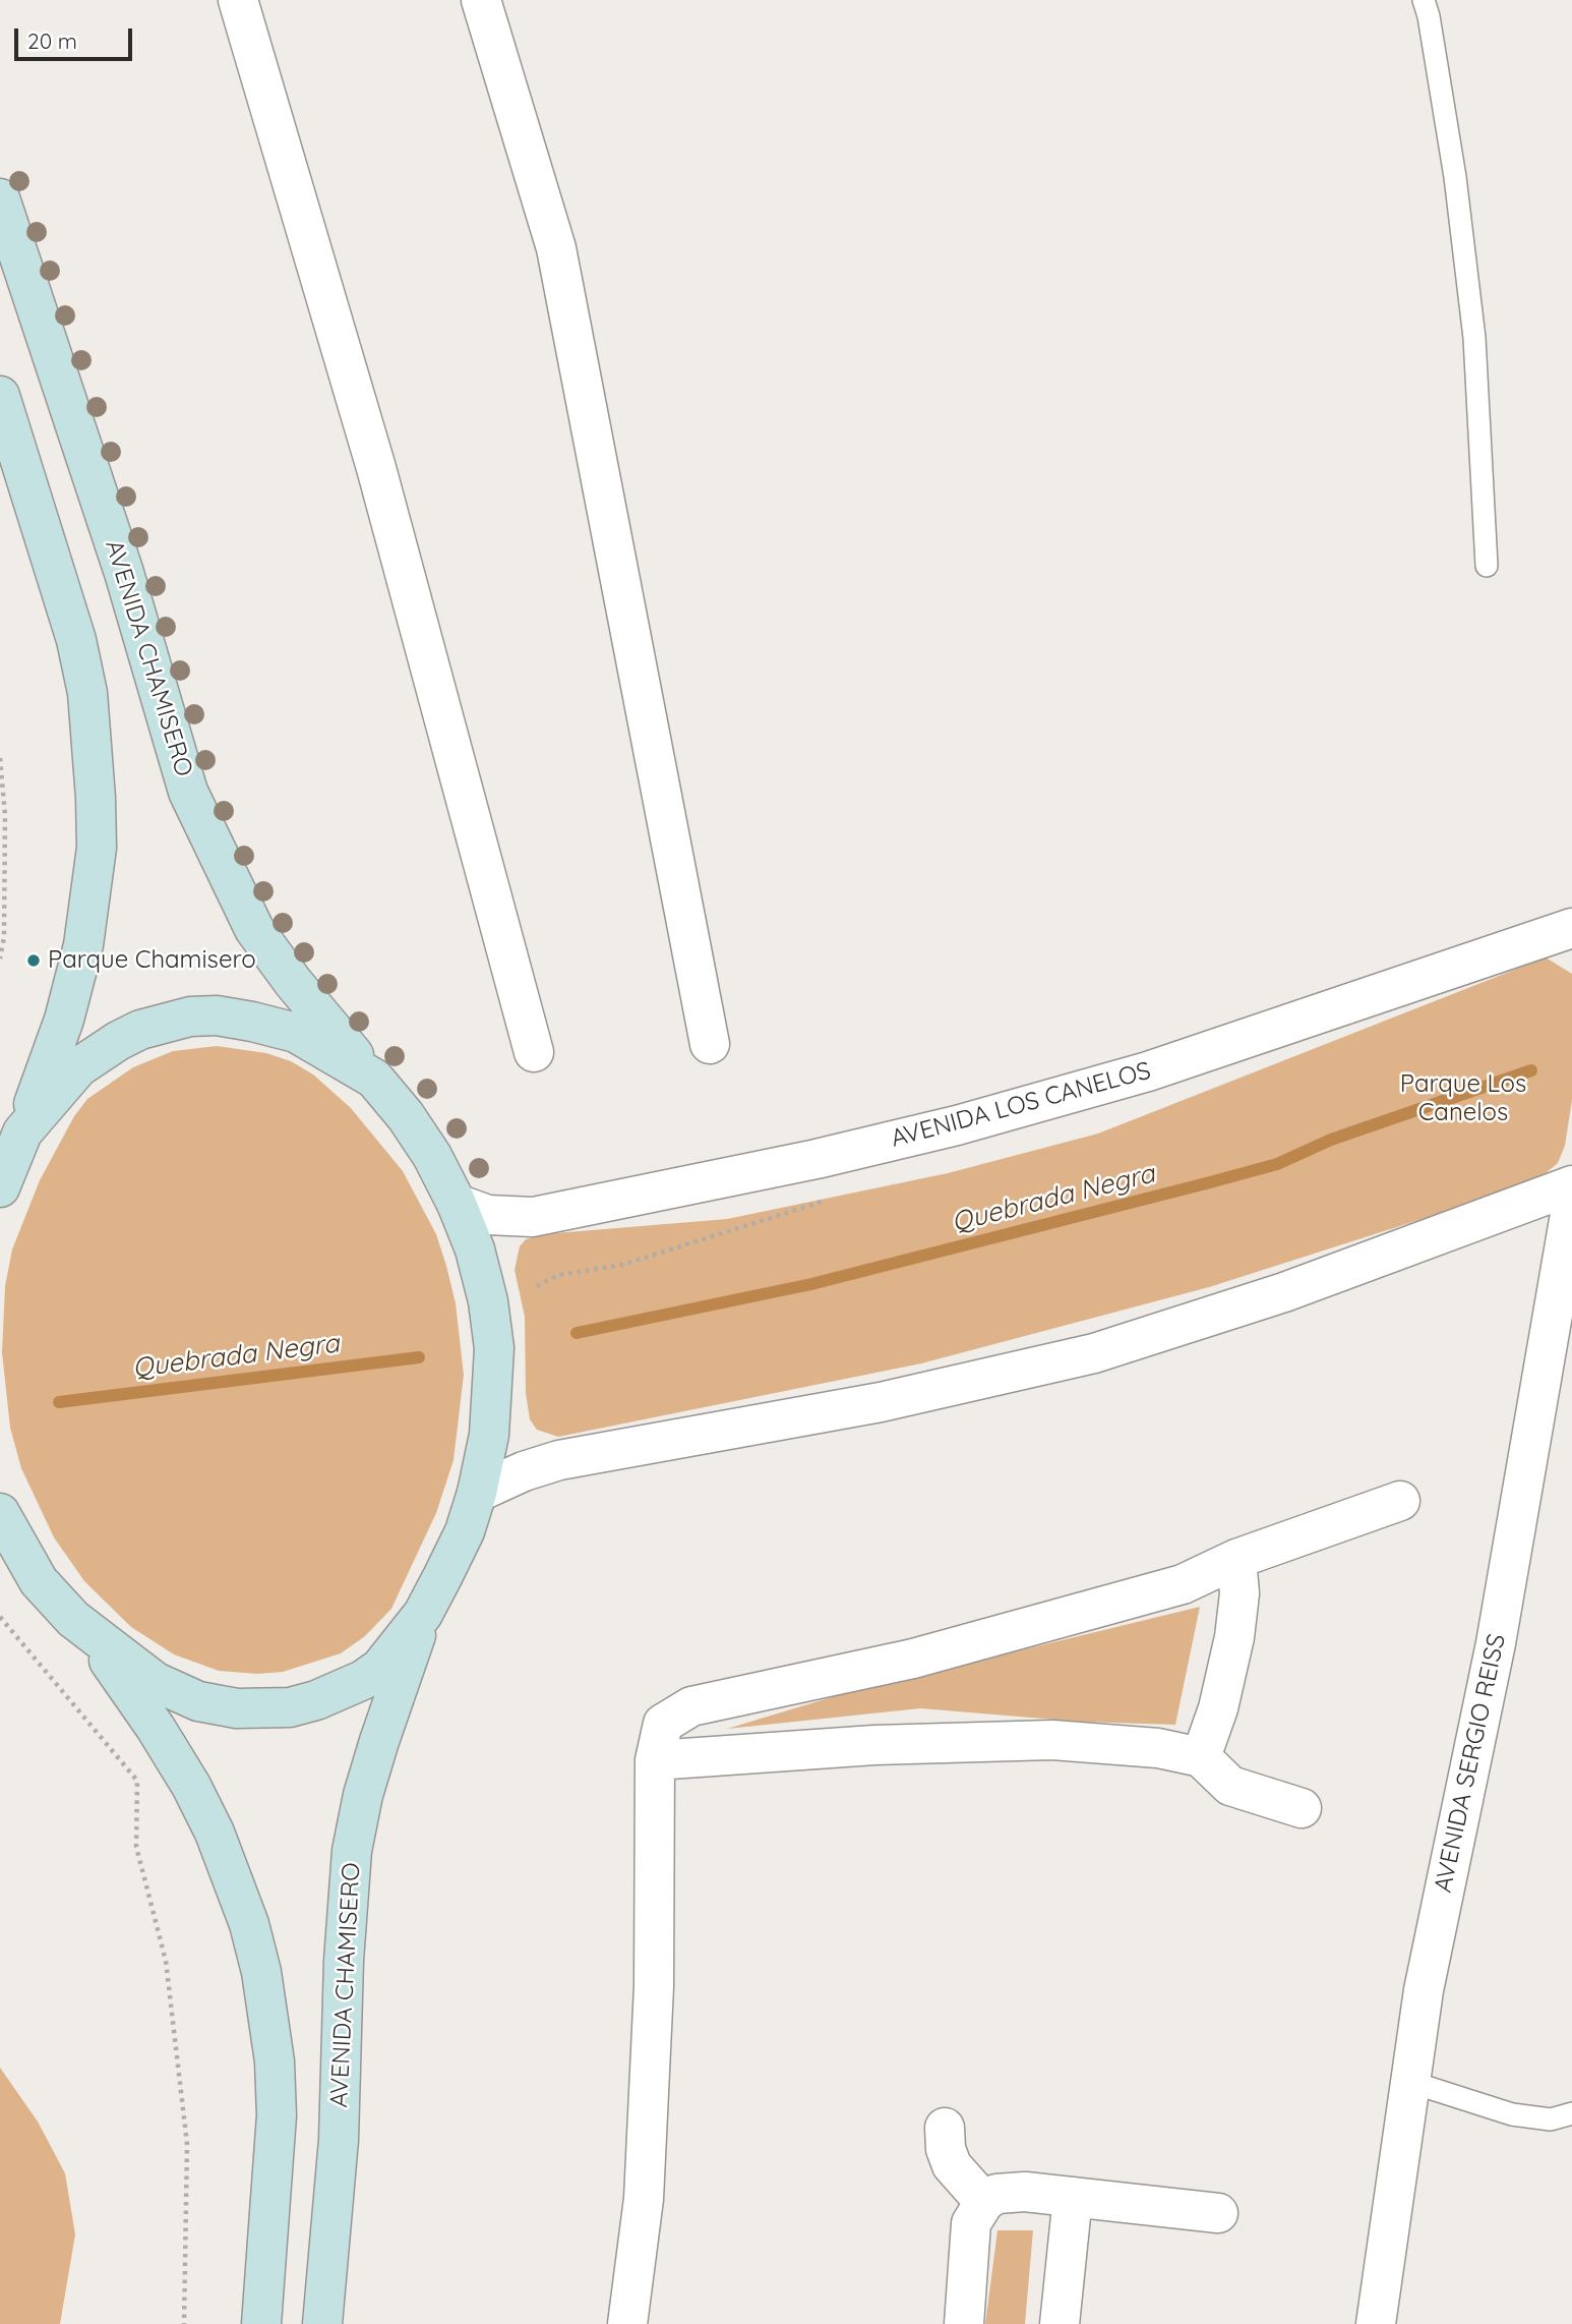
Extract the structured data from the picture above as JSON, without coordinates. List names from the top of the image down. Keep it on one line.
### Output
{"streets":{"street":["AVENIDA CHAMISERO","AVENIDA LOS CANELOS","AVENIDA SERGIO REISS"]},"crossings":[["AVENIDA CHAMISERO","AVENIDA LOS CANELOS"]],"water":["Quebrada Negra"],"parks":["Parque Los Canelos"],"places":["Parque Chamisero"],"scale_bar":"20 m"}
